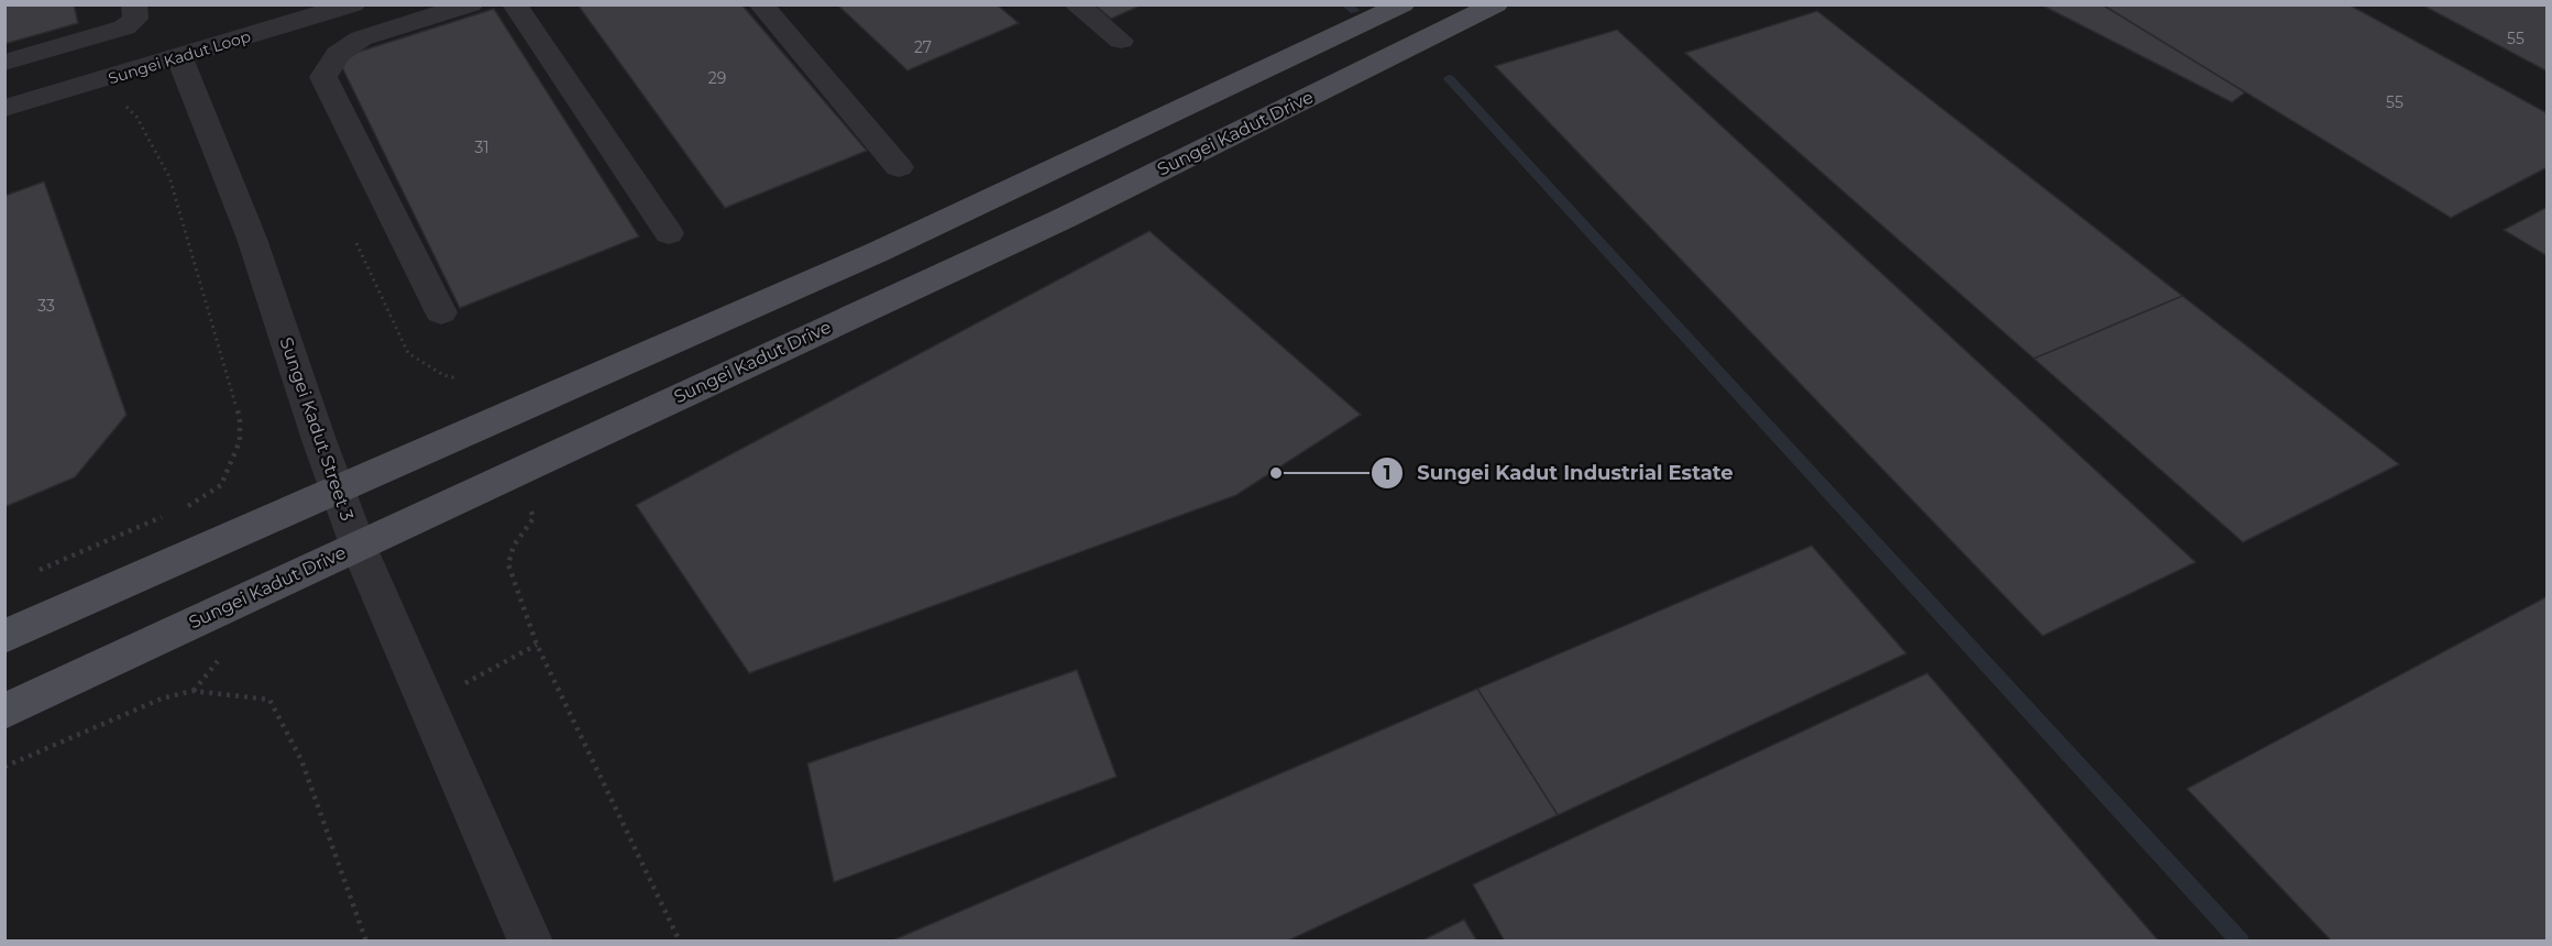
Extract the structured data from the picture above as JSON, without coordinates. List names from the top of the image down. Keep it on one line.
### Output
{"streets":{"main road":["Sungei Kadut Drive"],"street":["Sungei Kadut Loop","Sungei Kadut Street 3"]},"crossings":[["Sungei Kadut Loop","Sungei Kadut Street 3"],["Sungei Kadut Drive","Sungei Kadut Street 3"]],"places":["Sungei Kadut Industrial Estate"],"house_numbers":["55","27","29","55","31","33"]}
